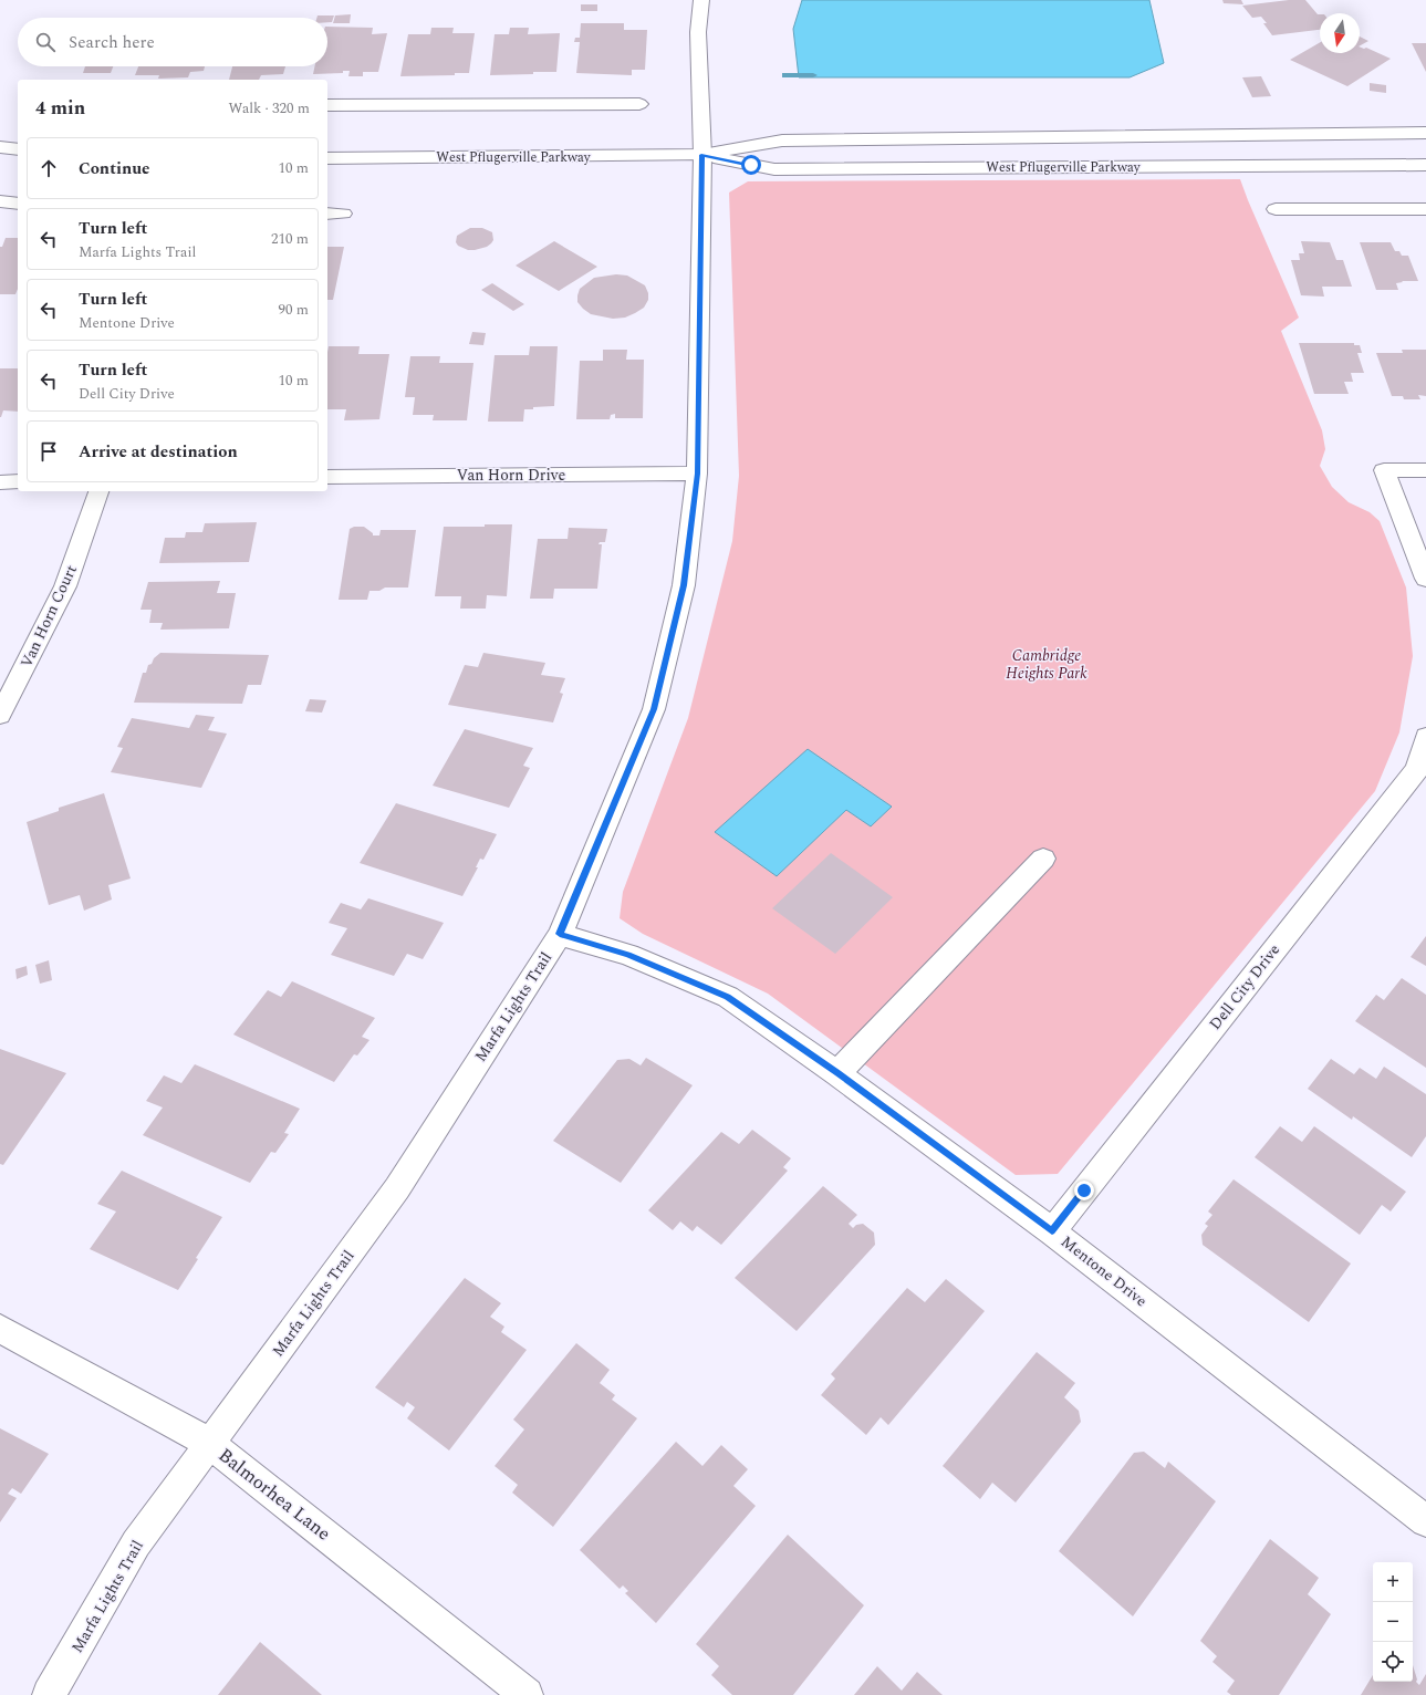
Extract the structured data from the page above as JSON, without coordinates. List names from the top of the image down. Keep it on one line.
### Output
{"streets":{"street":["West Pflugerville Parkway","Van Horn Drive","Van Horn Court","Dell City Drive","Marfa Lights Trail","Mentone Drive","Balmorhea Lane"]},"crossings":[["West Pflugerville Parkway","Marfa Lights Trail"],["Van Horn Drive","Marfa Lights Trail"],["Dell City Drive","Mentone Drive"],["Marfa Lights Trail","Mentone Drive"],["Marfa Lights Trail","Balmorhea Lane"]],"parks":["Cambridge Heights Park"],"north":"bottom","page":{"search":"Search here","heading":["4 min","Walk · 320 m"],"list":[["Continue","10 m"],["Turn left","Marfa Lights Trail","210 m"],["Turn left","Mentone Drive","90 m"],["Turn left","Dell City Drive","10 m"],"Arrive at destination"],"map_buttons":["+","−"]}}
